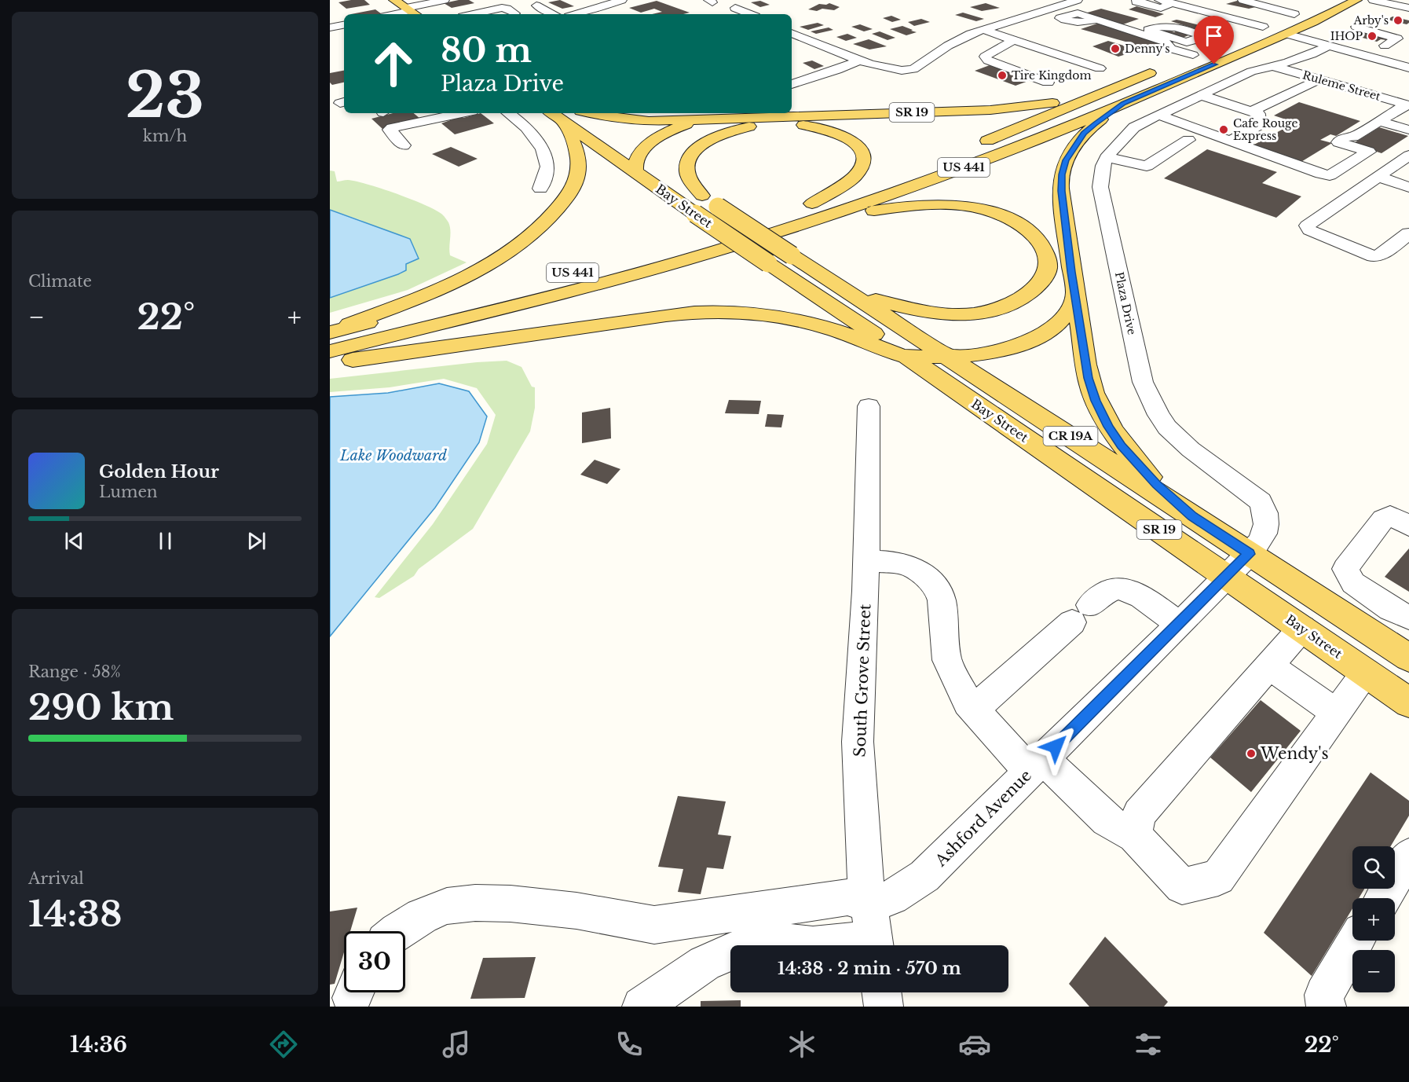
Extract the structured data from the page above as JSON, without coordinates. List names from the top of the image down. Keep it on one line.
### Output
{"streets":{"main road":["SR 19","US 441","Bay Street","CR 19A"],"street":["Ruleme Street","Plaza Drive","South Grove Street","Ashford Avenue"]},"crossings":[["Ruleme Street","Plaza Drive"],["SR 19","US 441"],["SR 19","Bay Street"],["Bay Street","Plaza Drive"],["Bay Street","CR 19A"],["Bay Street","Ashford Avenue"],["Plaza Drive","Ashford Avenue"],["South Grove Street","Ashford Avenue"]],"water":["Lake Woodward"],"places":["Arby's","IHOP","Denny's","Tire Kingdom","Cafe Rouge Express","Wendy's"],"page":{"tile":[["23","km/h"],"Climate",["Range · 58%","290 km"],["Arrival","14:38"]],"turn":["80 m","Plaza Drive"],"heat":["−","22°","+"],"song":["Golden Hour","Lumen"],"map_buttons":["+","−"],"limit":"30","trip":"14:38 · 2 min · 570 m","tabs":["14:36","22°"]}}
